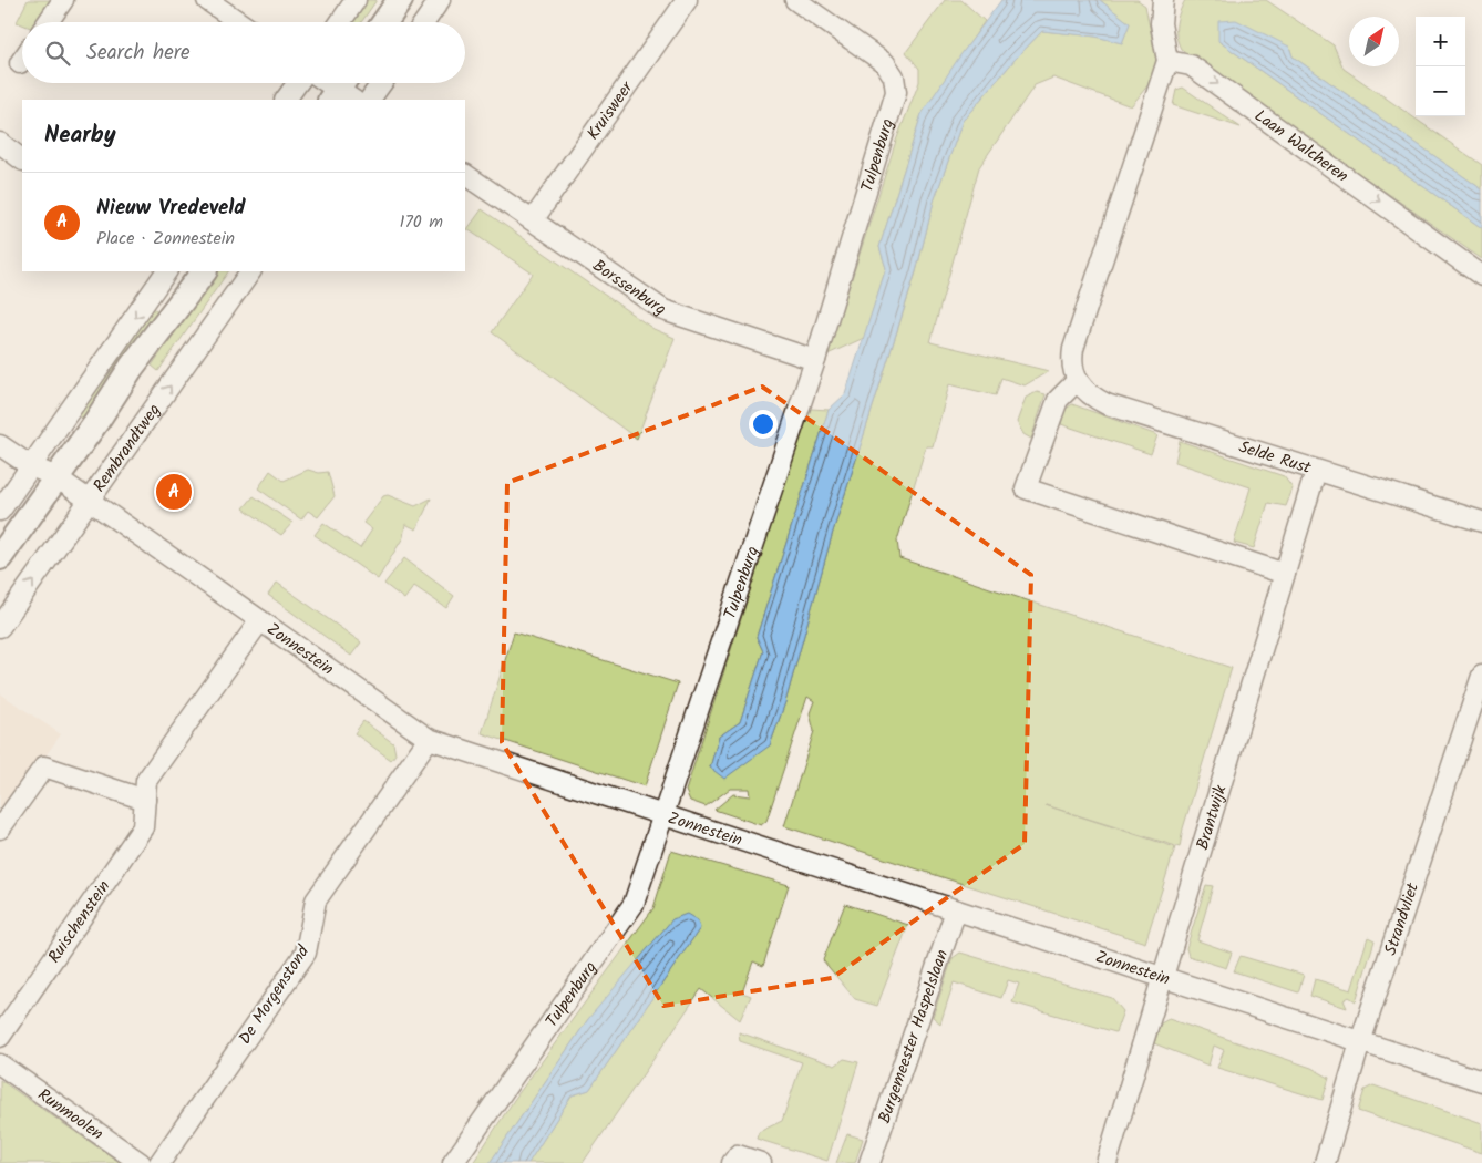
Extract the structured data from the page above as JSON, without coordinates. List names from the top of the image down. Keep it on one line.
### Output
{"streets":{"street":["Kruisweer","Laan Walcheren","Tulpenburg","Borssenburg","Rembrandtweg","Selde Rust","Zonnestein","Brantwijk","Strandvliet","Ruischenstein","De Morgenstond","Burgemeester Haspelslaan","Runmoolen"]},"crossings":[["Kruisweer","Borssenburg"],["Tulpenburg","Borssenburg"],["Tulpenburg","Zonnestein"],["Rembrandtweg","Zonnestein"],["Selde Rust","Brantwijk"],["Zonnestein","Brantwijk"],["Zonnestein","Strandvliet"],["Zonnestein","Ruischenstein"],["Zonnestein","De Morgenstond"],["Zonnestein","Burgemeester Haspelslaan"]],"one_way":["Laan Walcheren"],"north":"top right","page":{"map_buttons":["+","−"],"search":"Search here","heading":"Nearby","list":[{"mark":"A","name":"Nieuw Vredeveld","note":"Place · Zonnestein","value":"170 m"}],"pins":"A"}}
